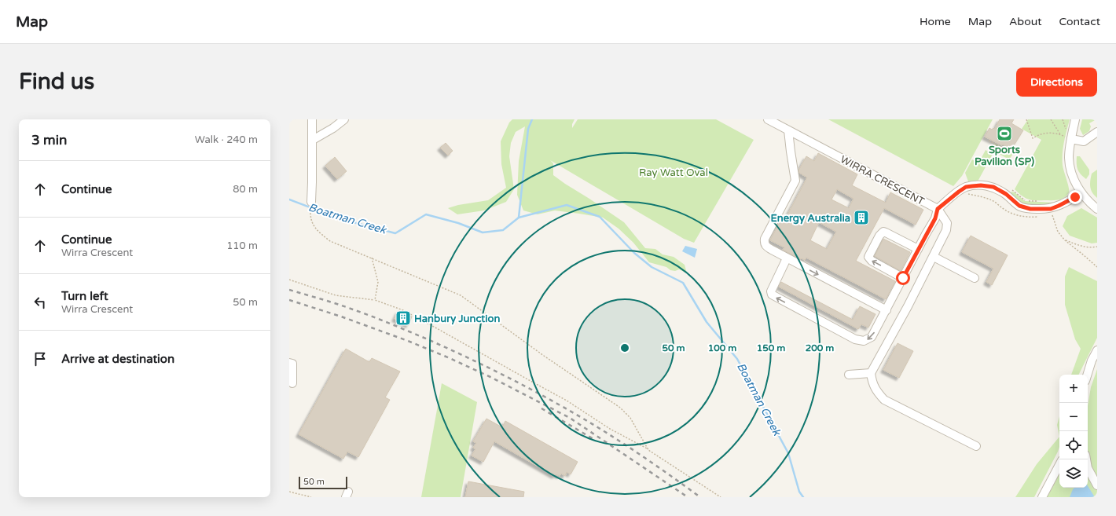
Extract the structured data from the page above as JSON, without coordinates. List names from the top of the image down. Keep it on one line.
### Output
{"streets":{"street":["WIRRA CRESCENT"]},"water":["Boatman Creek"],"parks":["Ray Watt Oval"],"places":{"sports":["Sports Pavilion (SP)"],"building":["Energy Australia","Hanbury Junction"]},"scale_bar":"50 m","page":{"header":"Map","nav":["Home","Map","About","Contact"],"buttons":"Directions","title":"Find us","heading":["3 min","Walk · 240 m"],"list":[["Continue","80 m"],["Continue","Wirra Crescent","110 m"],["Turn left","Wirra Crescent","50 m"],"Arrive at destination"],"map_buttons":["+","−"],"scale":"50 m"},"rings":["50 m","100 m","150 m","200 m"]}
